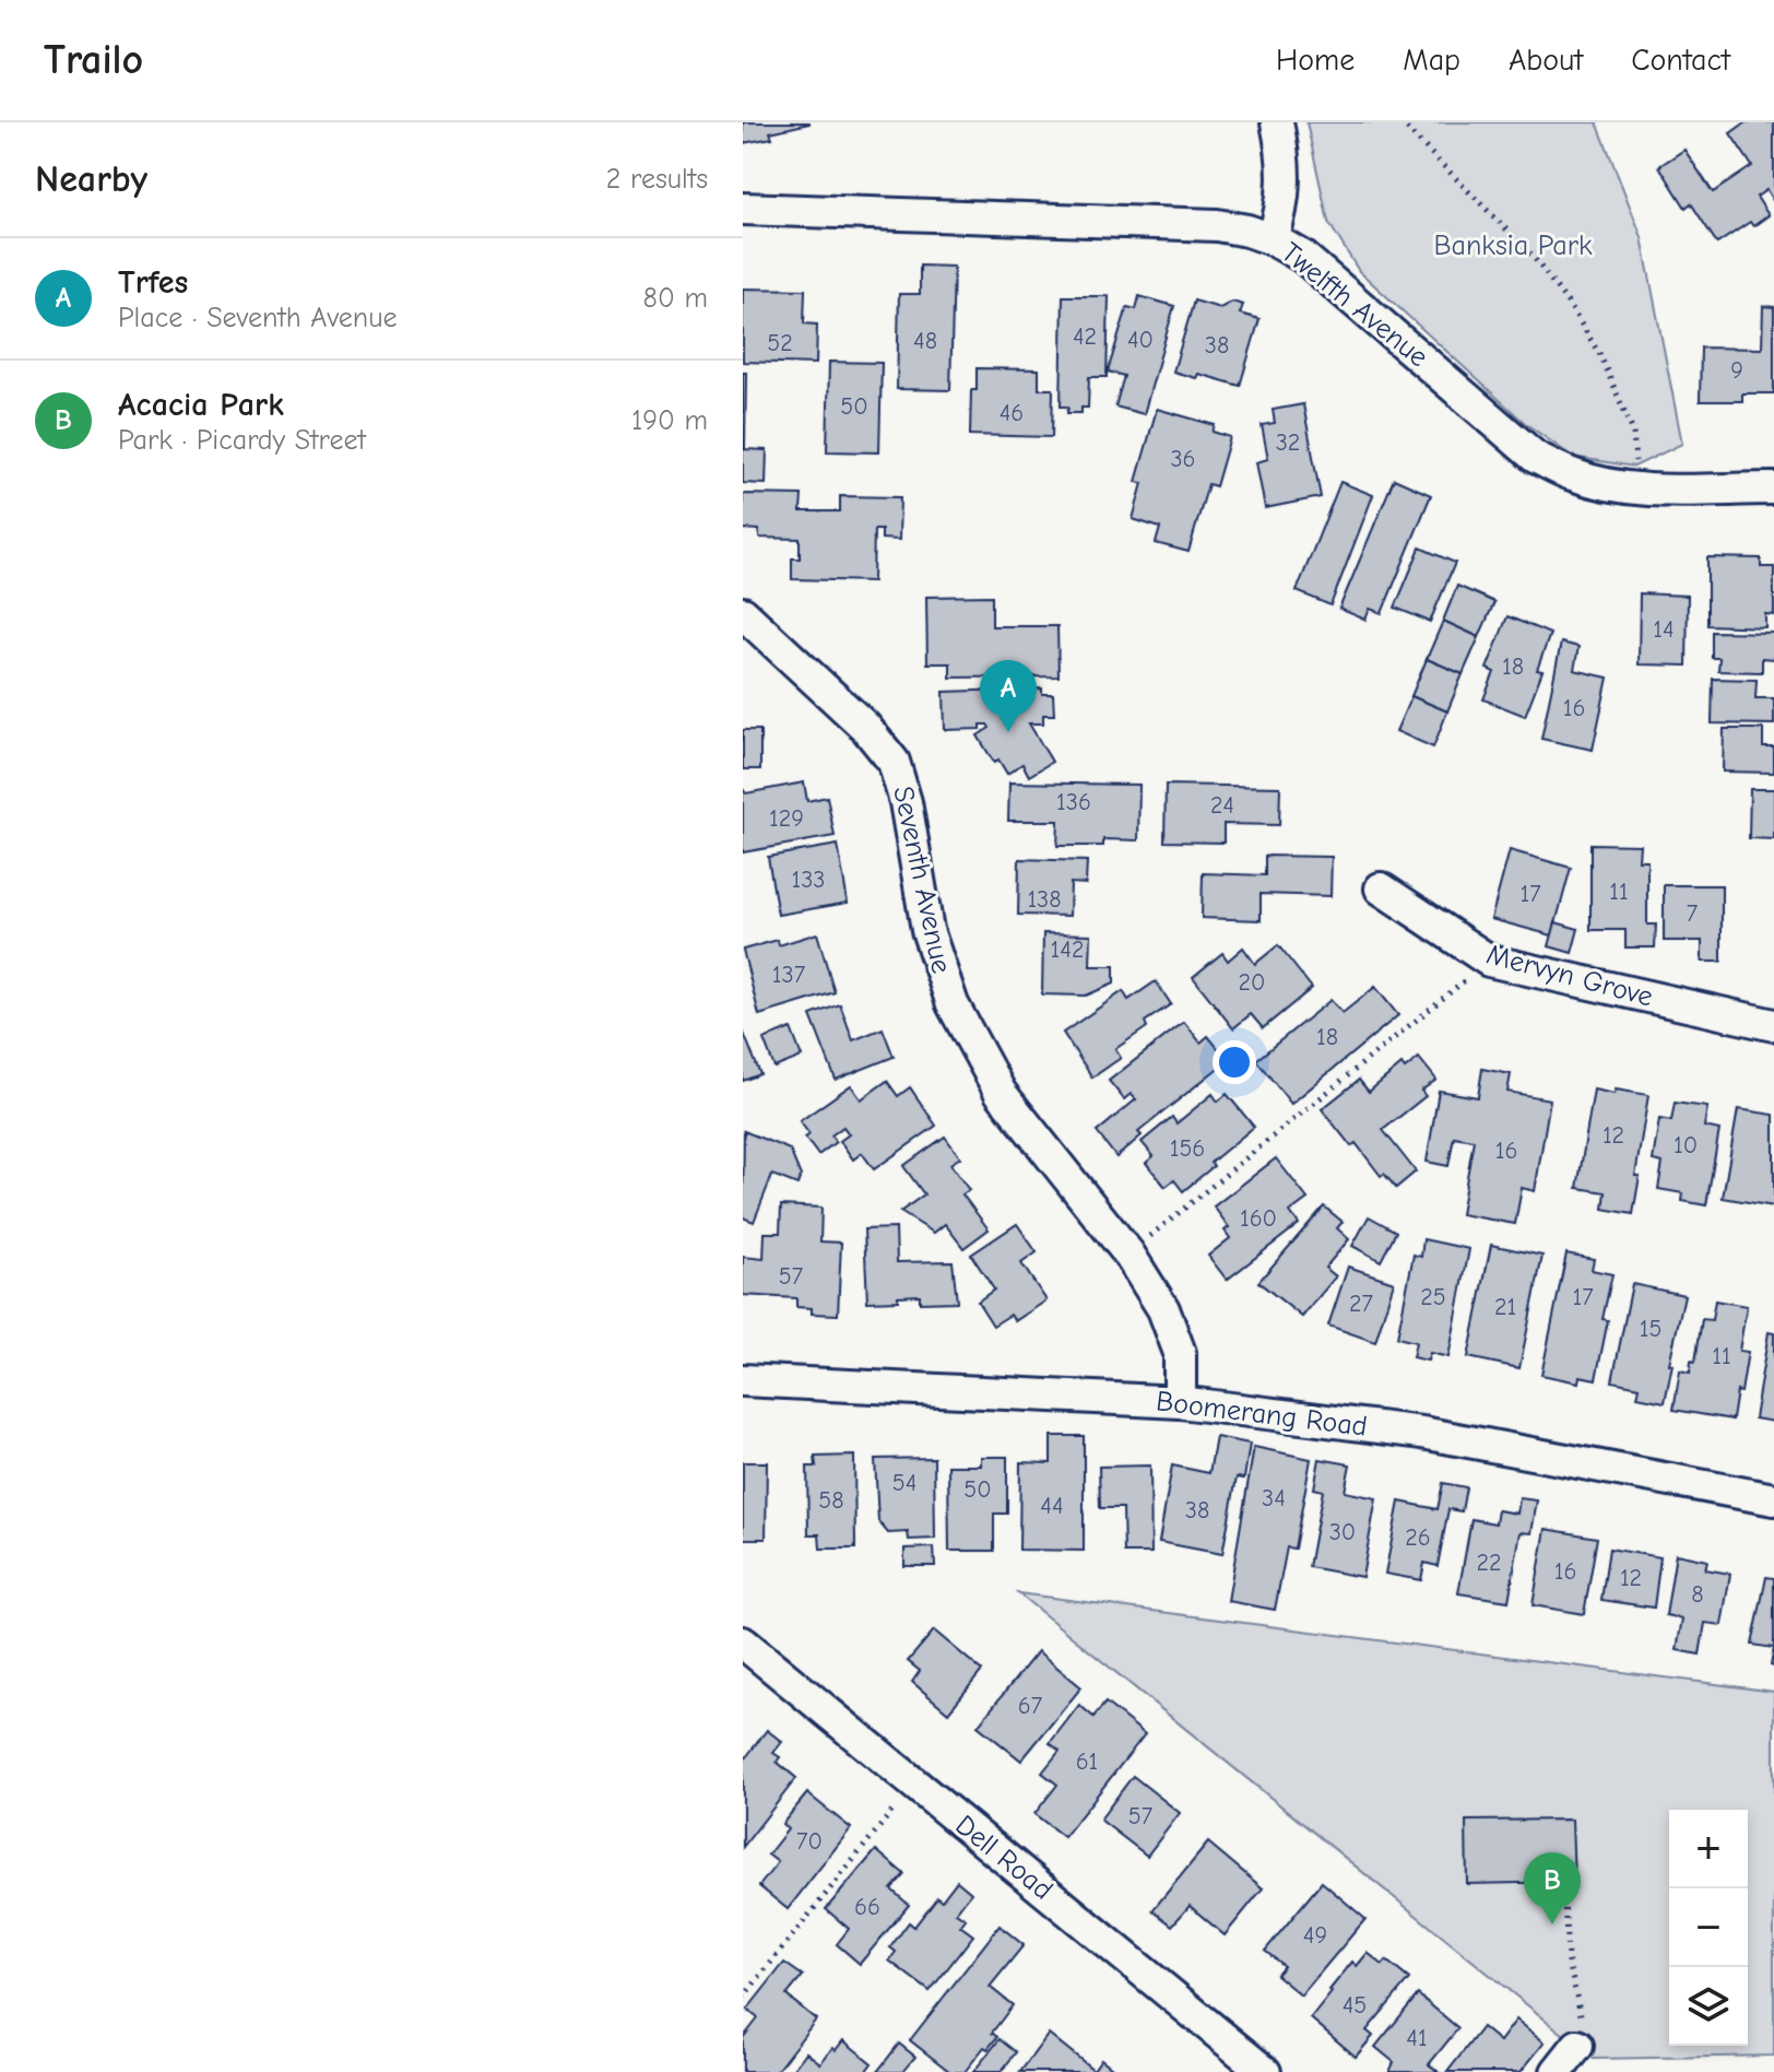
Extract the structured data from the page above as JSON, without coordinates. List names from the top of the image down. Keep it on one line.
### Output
{"streets":{"street":["Twelfth Avenue","Seventh Avenue","Mervyn Grove","Boomerang Road","Dell Road"]},"crossings":[["Seventh Avenue","Boomerang Road"]],"parks":["Banksia Park"],"house_numbers":["42","40","48","52","38","9","50","46","32","36","14","18","16","136","24","129","133","11","17","138","7","142","137","20","18","12","10","156","16","160","57","25","17","27","21","15","11","54","50","34","58","44","38","30","26","22","16","12","8","67","61","57","70","66","49","45","41"],"page":{"header":"Trailo","nav":["Home","Map","About","Contact"],"heading":["Nearby","2 results"],"list":[{"mark":"A","name":"Trfes","note":"Place · Seventh Avenue","value":"80 m"},{"mark":"B","name":"Acacia Park","note":"Park · Picardy Street","value":"190 m"}],"pins":["A","B"],"map_buttons":["+","−"]}}
